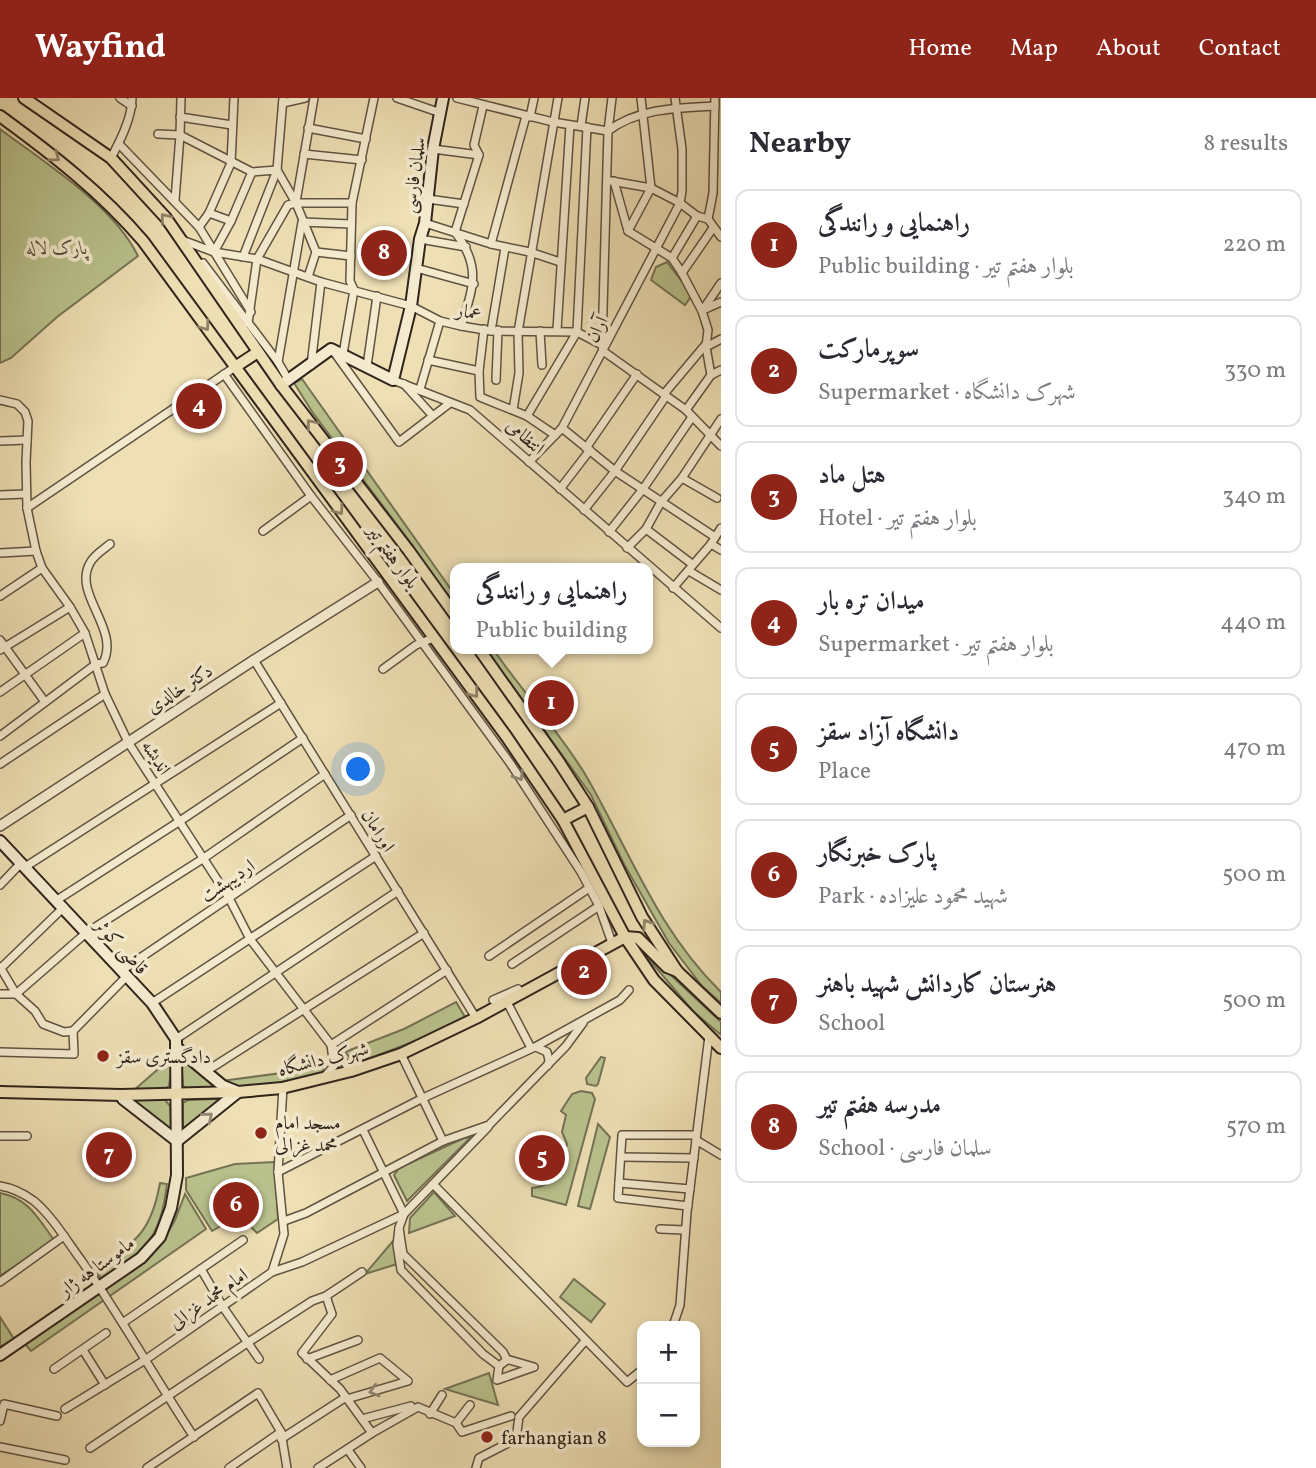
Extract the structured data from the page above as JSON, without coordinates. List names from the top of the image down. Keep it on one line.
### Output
{"streets":{"main road":["سلمان فارسی","انتظامی","بلوار هفتم تیر","قاضی کوثر","شهرک دانشگاه","ماموستا هه ژار"],"street":["عمار","آران","دکتر خالدی","اندیشه","اورامان","اردیبهشت","امام محمد غزالی"]},"crossings":[["سلمان فارسی","عمار"],["سلمان فارسی","انتظامی"],["عمار","آران"],["عمار","بلوار هفتم تیر"],["آران","انتظامی"],["بلوار هفتم تیر","شهرک دانشگاه"],["دکتر خالدی","اندیشه"],["دکتر خالدی","اورامان"],["اندیشه","اردیبهشت"],["اندیشه","شهرک دانشگاه"],["اورامان","اردیبهشت"],["اورامان","شهرک دانشگاه"],["اردیبهشت","قاضی کوثر"],["قاضی کوثر","شهرک دانشگاه"],["شهرک دانشگاه","ماموستا هه ژار"],["شهرک دانشگاه","امام محمد غزالی"]],"parks":["پارک لاله"],"places":["دادگستری سقز","مسجد امام محمد غزالی","farhangian 8"],"page":{"header":"Wayfind","nav":["Home","Map","About","Contact"],"heading":["Nearby","8 results"],"list":[{"mark":"1","name":"راهنمایی و رانندگی","note":"Public building · بلوار هفتم تیر","value":"220 m"},{"mark":"2","name":"سوپرمارکت","note":"Supermarket · شهرک دانشگاه","value":"330 m"},{"mark":"3","name":"هتل ماد","note":"Hotel · بلوار هفتم تیر","value":"340 m"},{"mark":"4","name":"میدان تره بار","note":"Supermarket · بلوار هفتم تیر","value":"440 m"},{"mark":"5","name":"دانشگاه آزاد سقز","note":"Place","value":"470 m"},{"mark":"6","name":"پارک خبرنگار","note":"Park · شهید محمود علیزاده","value":"500 m"},{"mark":"7","name":"هنرستان کاردانش شهید باهنر","note":"School","value":"500 m"},{"mark":"8","name":"مدرسه هفتم تیر","note":"School · سلمان فارسی","value":"570 m"}],"pins":["8","4","3","1","2","7","5","6"],"popup":["راهنمایی و رانندگی","Public building"],"map_buttons":["+","−"]}}
